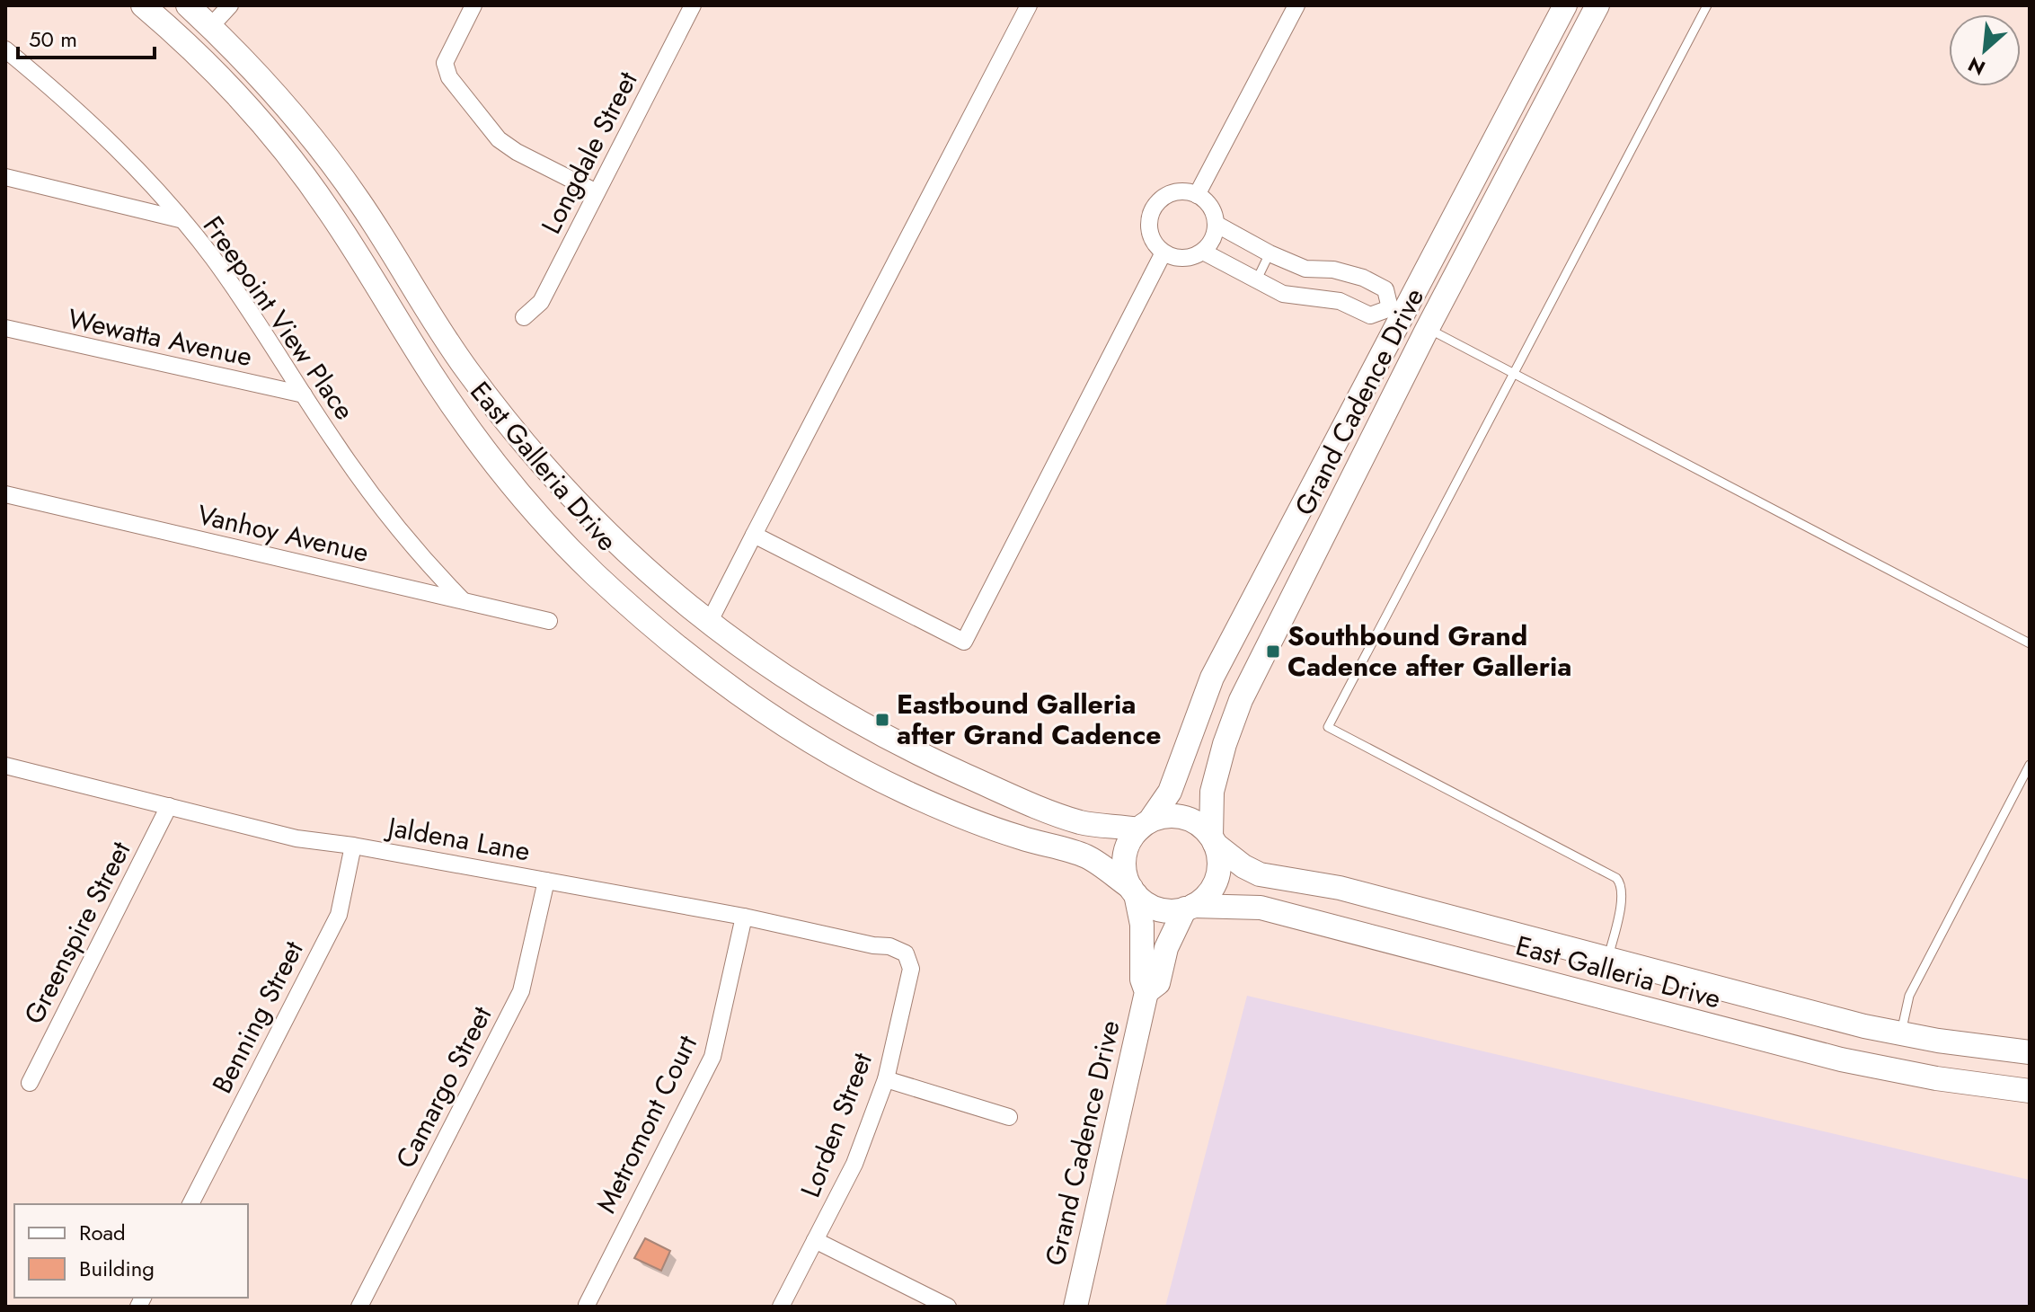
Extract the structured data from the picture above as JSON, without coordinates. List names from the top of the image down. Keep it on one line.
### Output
{"streets":{"main road":["Grand Cadence Drive","East Galleria Drive"],"street":["Longdale Street","Freepoint View Place","Wewatta Avenue","Vanhoy Avenue","Jaldena Lane","Greenspire Street","Benning Street","Camargo Street","Metromont Court","Lorden Street"]},"crossings":[["Freepoint View Place","Wewatta Avenue"],["Freepoint View Place","Vanhoy Avenue"],["Grand Cadence Drive","East Galleria Drive"],["Jaldena Lane","Greenspire Street"],["Jaldena Lane","Benning Street"],["Jaldena Lane","Camargo Street"],["Jaldena Lane","Metromont Court"],["Jaldena Lane","Lorden Street"]],"places":{"transit":["Southbound Grand Cadence after Galleria","Eastbound Galleria after Grand Cadence"]},"legend":["Road","Building"],"scale_bar":"50 m","north":"bottom left"}
